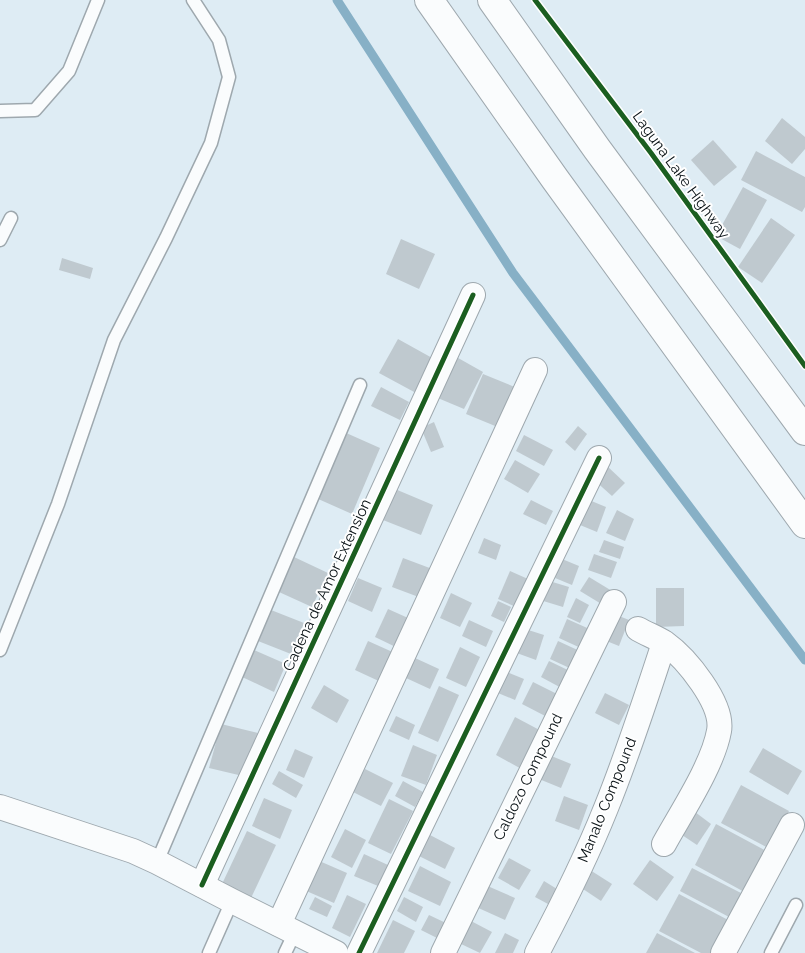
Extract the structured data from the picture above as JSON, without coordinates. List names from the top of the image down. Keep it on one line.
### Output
{"streets":{"street":["Cadena de Amor Extension","Caldozo Compound","Manalo Compound"],"cycle path":["Laguna Lake Highway"]}}
